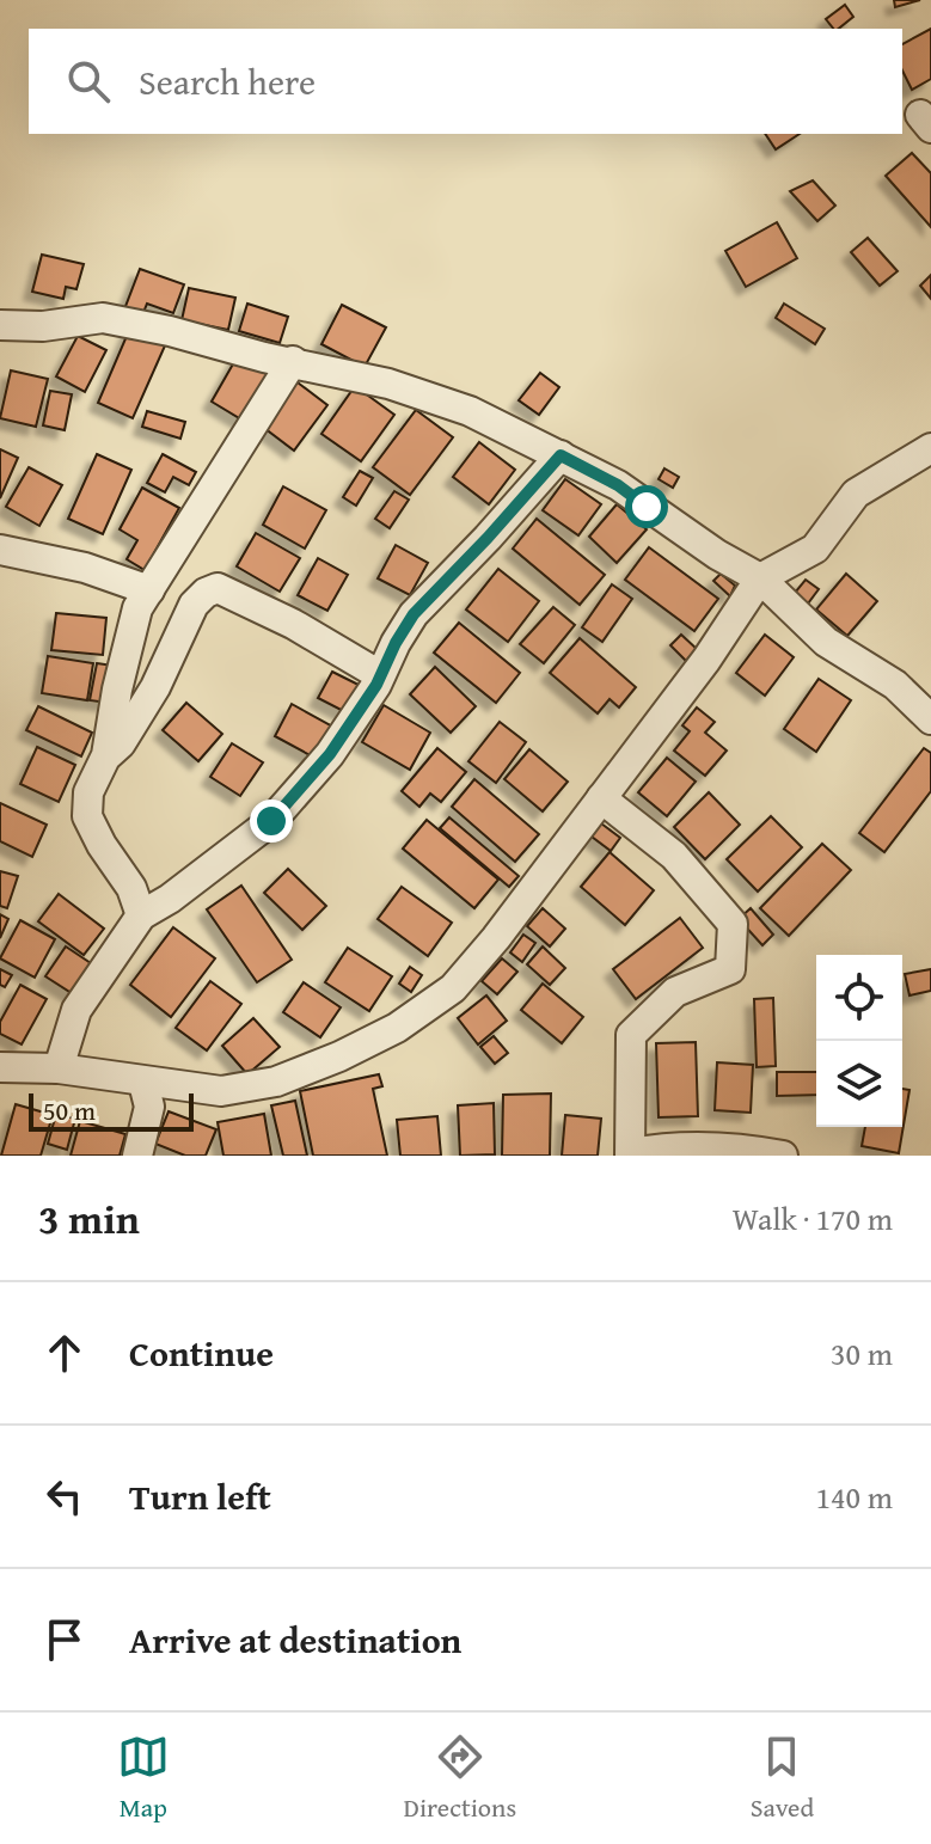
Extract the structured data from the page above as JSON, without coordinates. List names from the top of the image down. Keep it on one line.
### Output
{"scale_bar":"50 m","page":{"search":"Search here","scale":"50 m","heading":["3 min","Walk · 170 m"],"list":[["Continue","30 m"],["Turn left","140 m"],"Arrive at destination"],"nav":["Map","Directions","Saved"]}}
